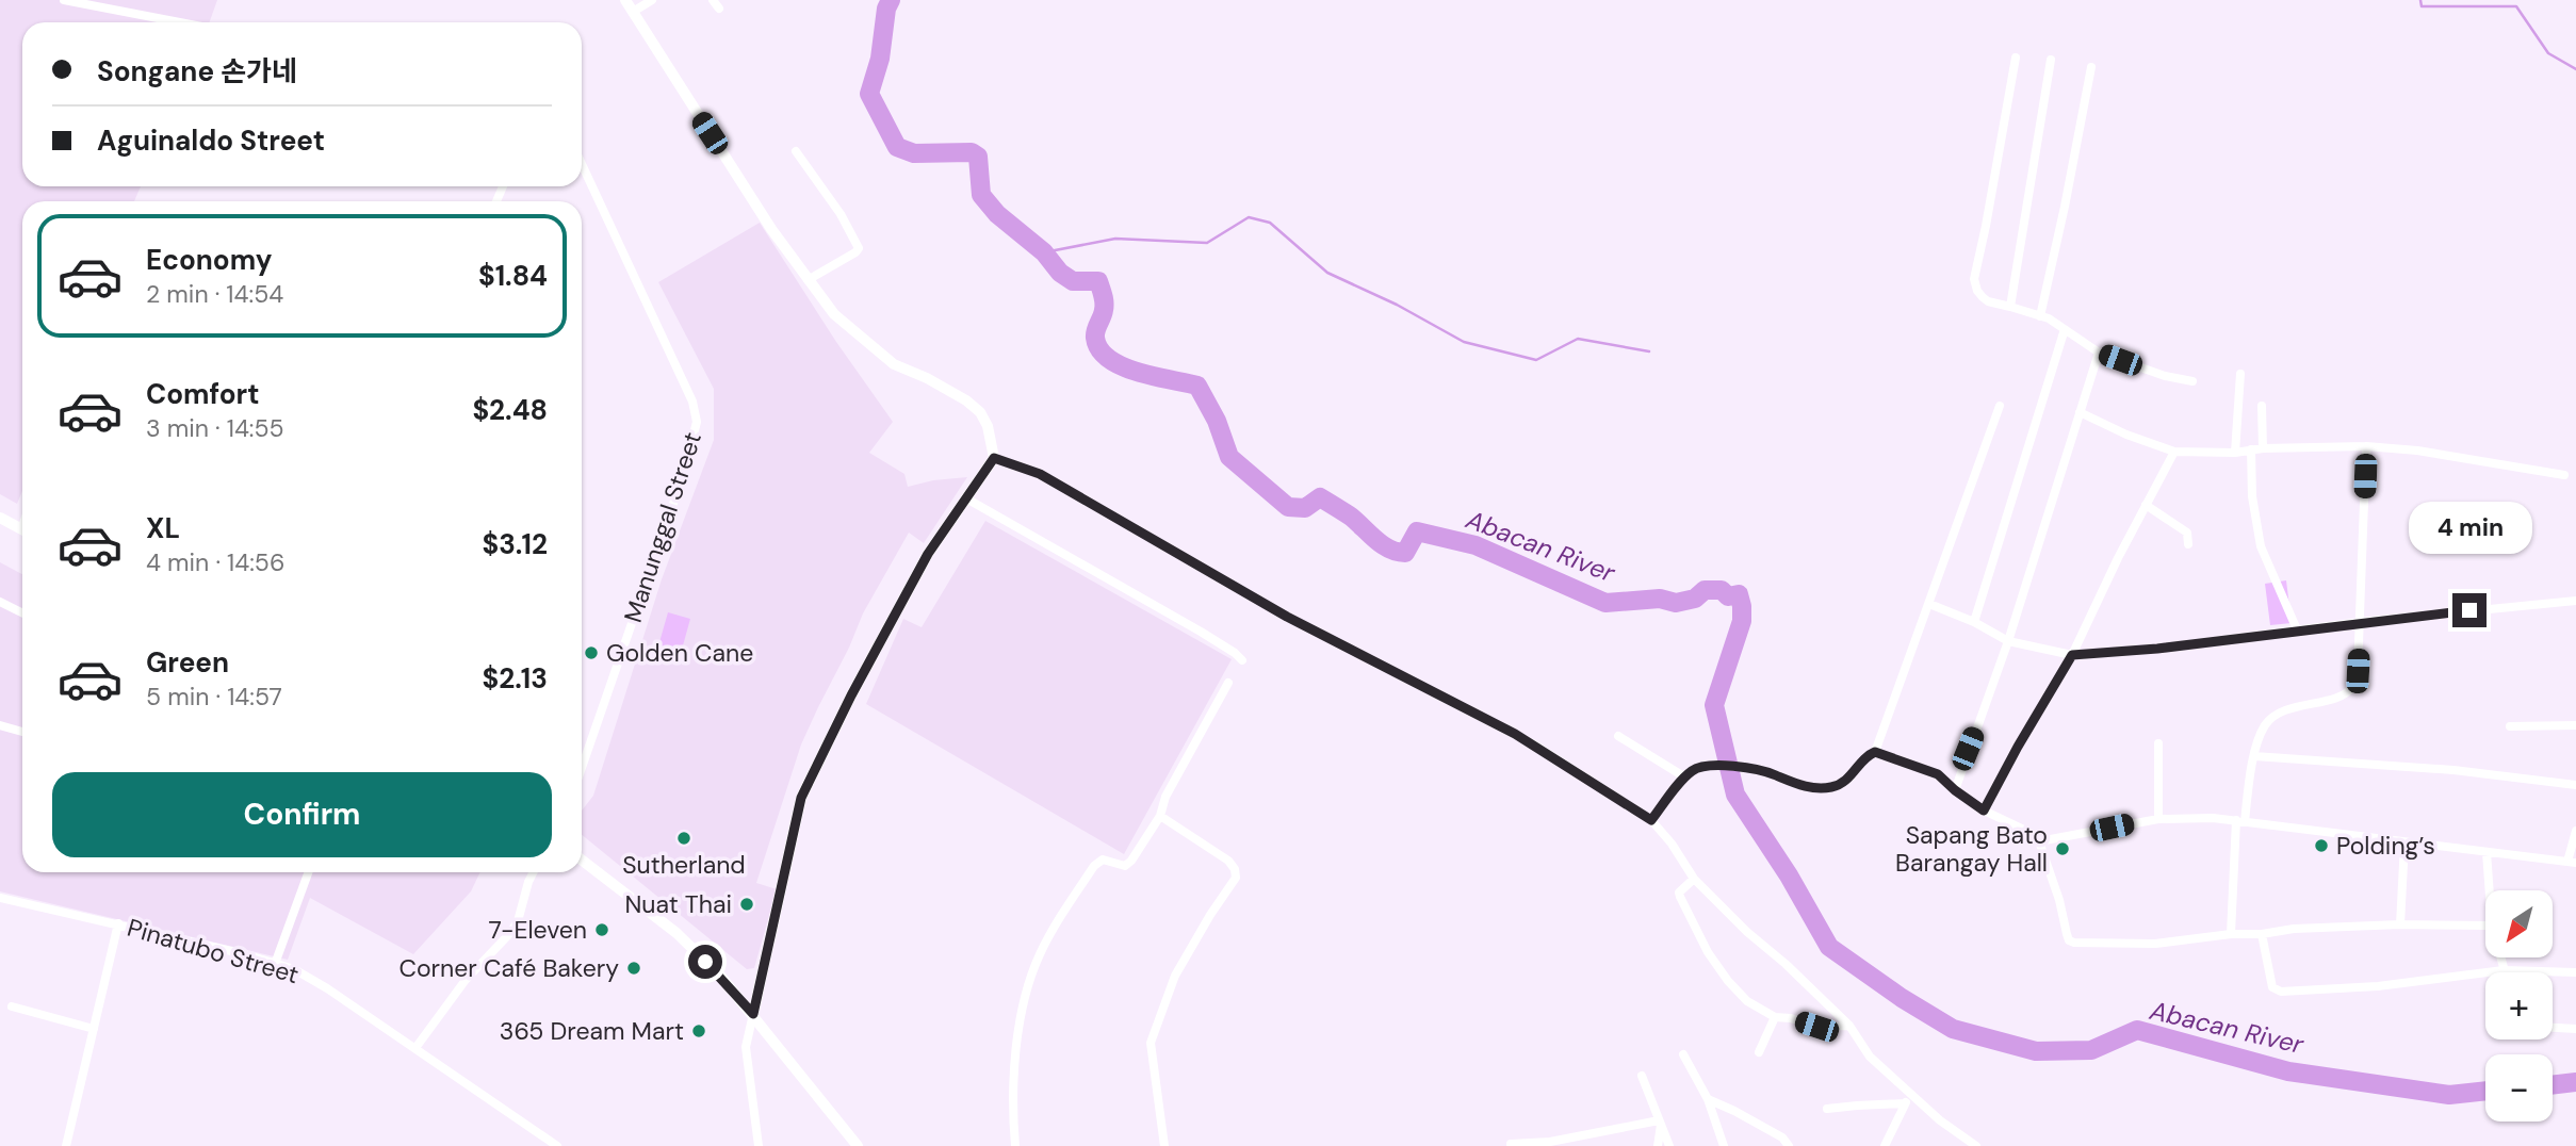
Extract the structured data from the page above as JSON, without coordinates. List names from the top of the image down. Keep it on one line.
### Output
{"streets":{"street":["Manunggal Street","Pinatubo Street"]},"water":["Abacan River"],"places":["Golden Cane","Sutherland","Polding’s","Sapang Bato Barangay Hall","Nuat Thai","7-Eleven","Corner Café Bakery","365 Dream Mart"],"north":"bottom left","page":{"banner":["Songane 손가네","Aguinaldo Street"],"list":[{"name":"Economy","note":"2 min · 14:54","value":"$1.84"},{"name":"Comfort","note":"3 min · 14:55","value":"$2.48"},{"name":"XL","note":"4 min · 14:56","value":"$3.12"},{"name":"Green","note":"5 min · 14:57","value":"$2.13"}],"bubble":"4 min","buttons":"Confirm","map_buttons":["+","−"]}}
